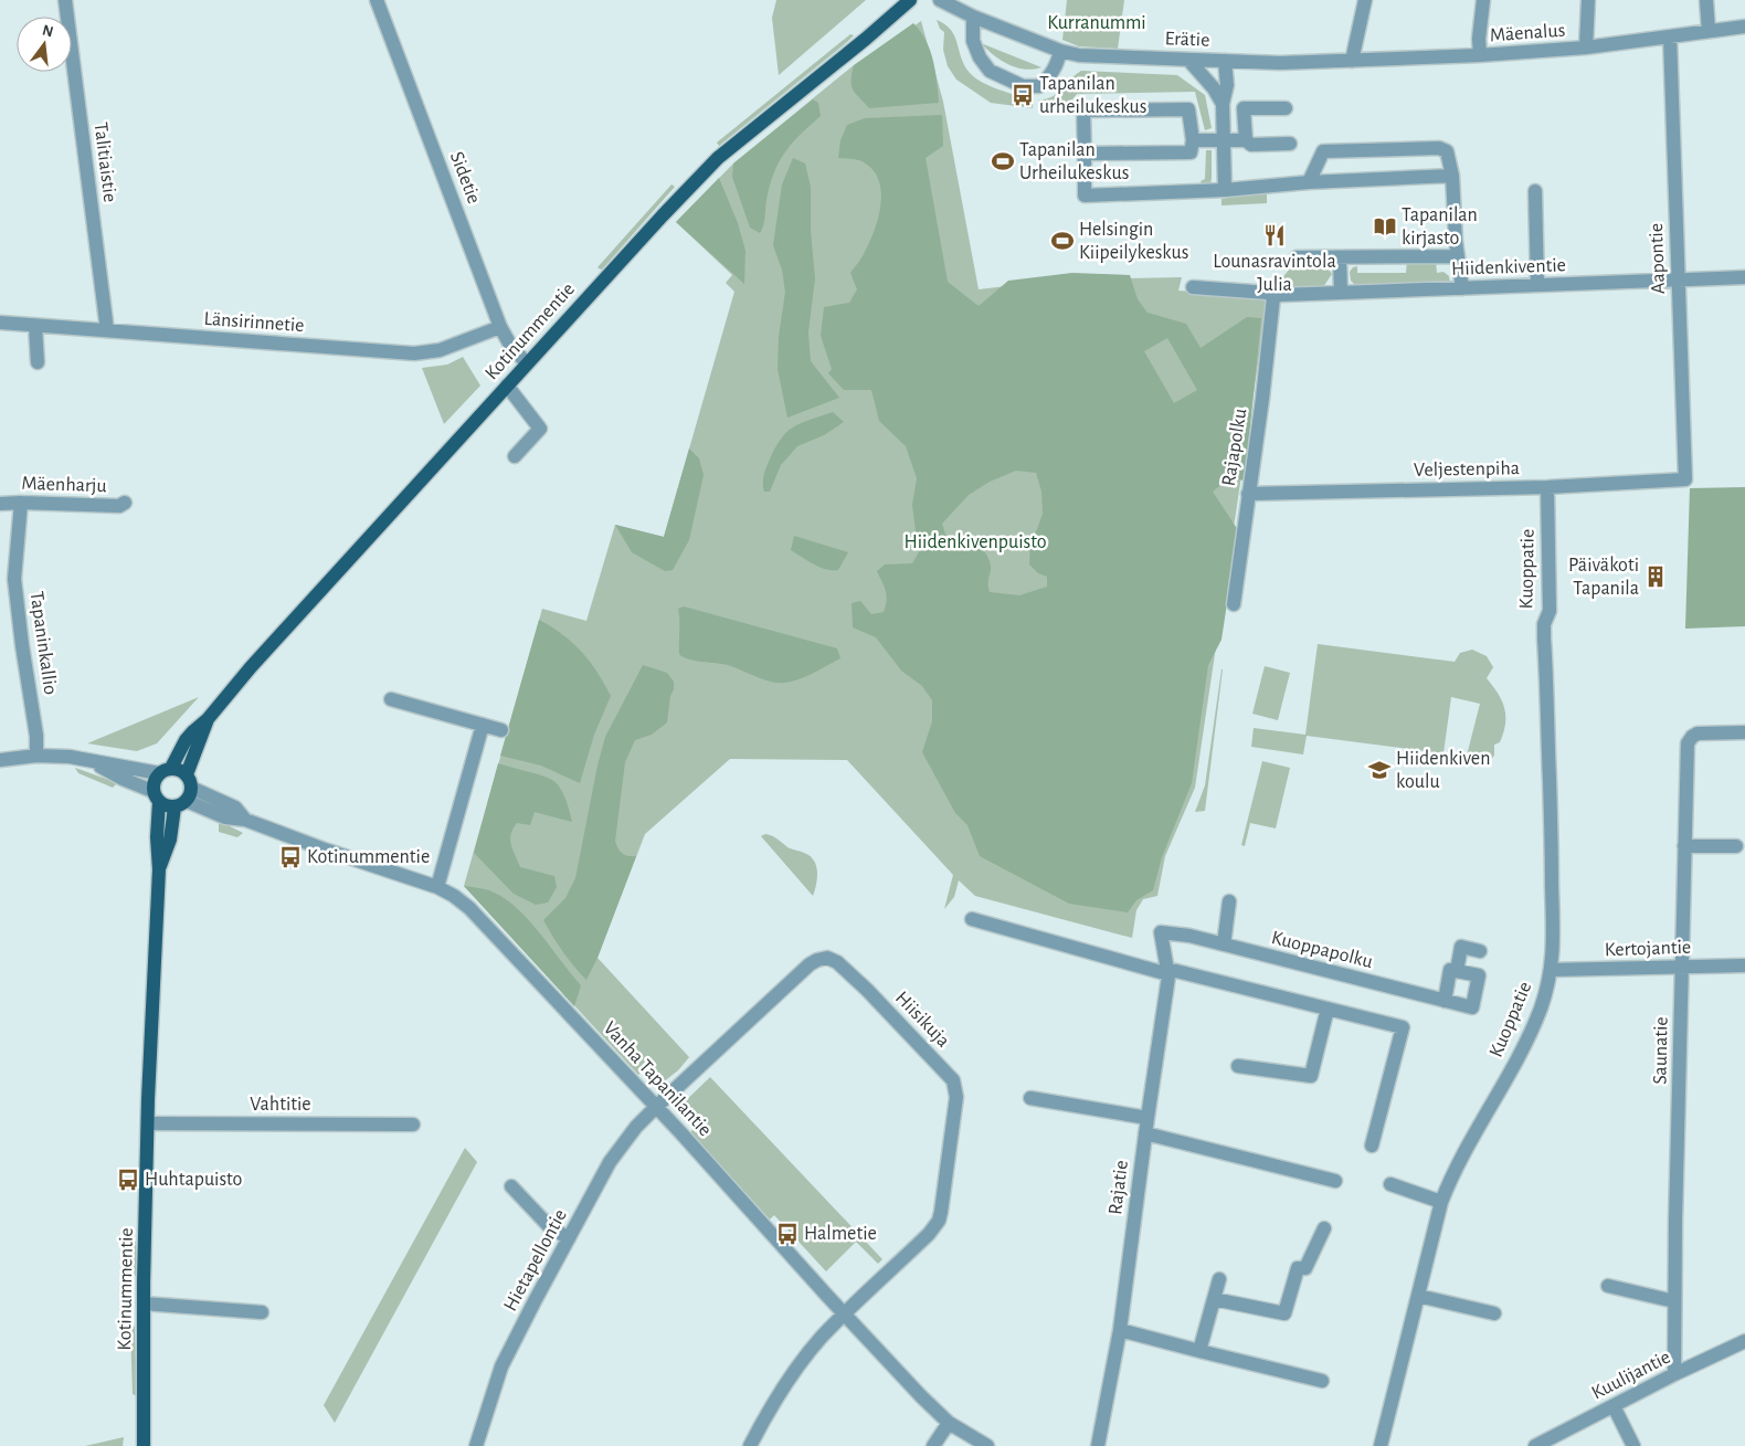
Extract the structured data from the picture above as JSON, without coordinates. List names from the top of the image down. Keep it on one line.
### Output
{"streets":{"main road":["Kotinummentie"],"street":["Mäenalus","Erätie","Talitiaistie","Sidetie","Aapontie","Hiidenkiventie","Länsirinnetie","Rajapolku","Veljestenpiha","Mäenharju","Kuoppatie","Tapaninkallio","Kertojantie","Kuoppapolku","Hiisikuja","Saunatie","Vanha Tapanilantie","Vahtitie","Rajatie","Hietapellontie","Kuulijantie"]},"crossings":[["Mäenalus","Erätie"],["Mäenalus","Aapontie"],["Talitiaistie","Länsirinnetie"],["Sidetie","Länsirinnetie"],["Sidetie","Kotinummentie"],["Aapontie","Hiidenkiventie"],["Aapontie","Veljestenpiha"],["Hiidenkiventie","Rajapolku"],["Kotinummentie","Vanha Tapanilantie"],["Kotinummentie","Vahtitie"],["Rajapolku","Veljestenpiha"],["Veljestenpiha","Kuoppatie"],["Mäenharju","Tapaninkallio"],["Kuoppatie","Kertojantie"],["Kertojantie","Saunatie"],["Kuoppapolku","Rajatie"],["Hiisikuja","Vanha Tapanilantie"],["Hiisikuja","Hietapellontie"],["Saunatie","Kuulijantie"],["Vanha Tapanilantie","Hietapellontie"]],"parks":["Kurranummi","Hiidenkivenpuisto"],"places":{"bus stop":["Tapanilan urheilukeskus","Kotinummentie","Huhtapuisto","Halmetie"],"sports":["Tapanilan Urheilukeskus","Helsingin Kiipeilykeskus"],"library":["Tapanilan kirjasto"],"restaurant":["Lounasravintola Julia"],"building":["Päiväkoti Tapanila"],"school or university":["Hiidenkiven koulu"]},"north":"top"}
